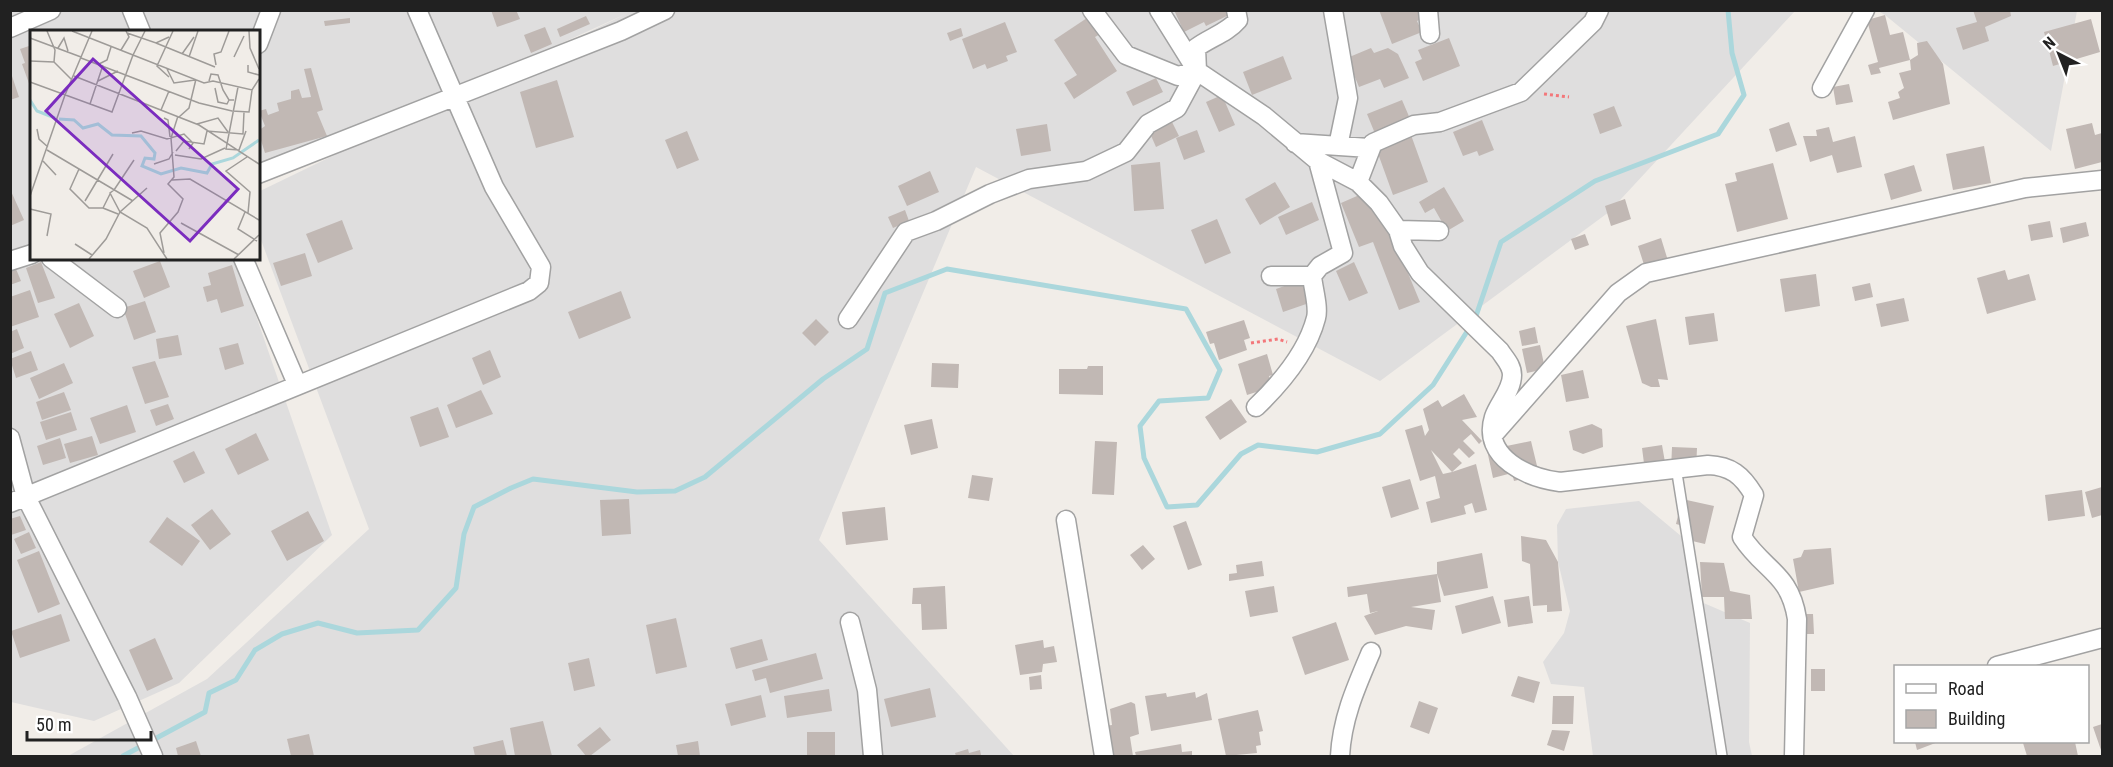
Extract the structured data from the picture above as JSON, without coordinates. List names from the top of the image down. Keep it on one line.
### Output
{"legend":["Road","Building"],"scale_bar":"50 m","north":"top left"}
